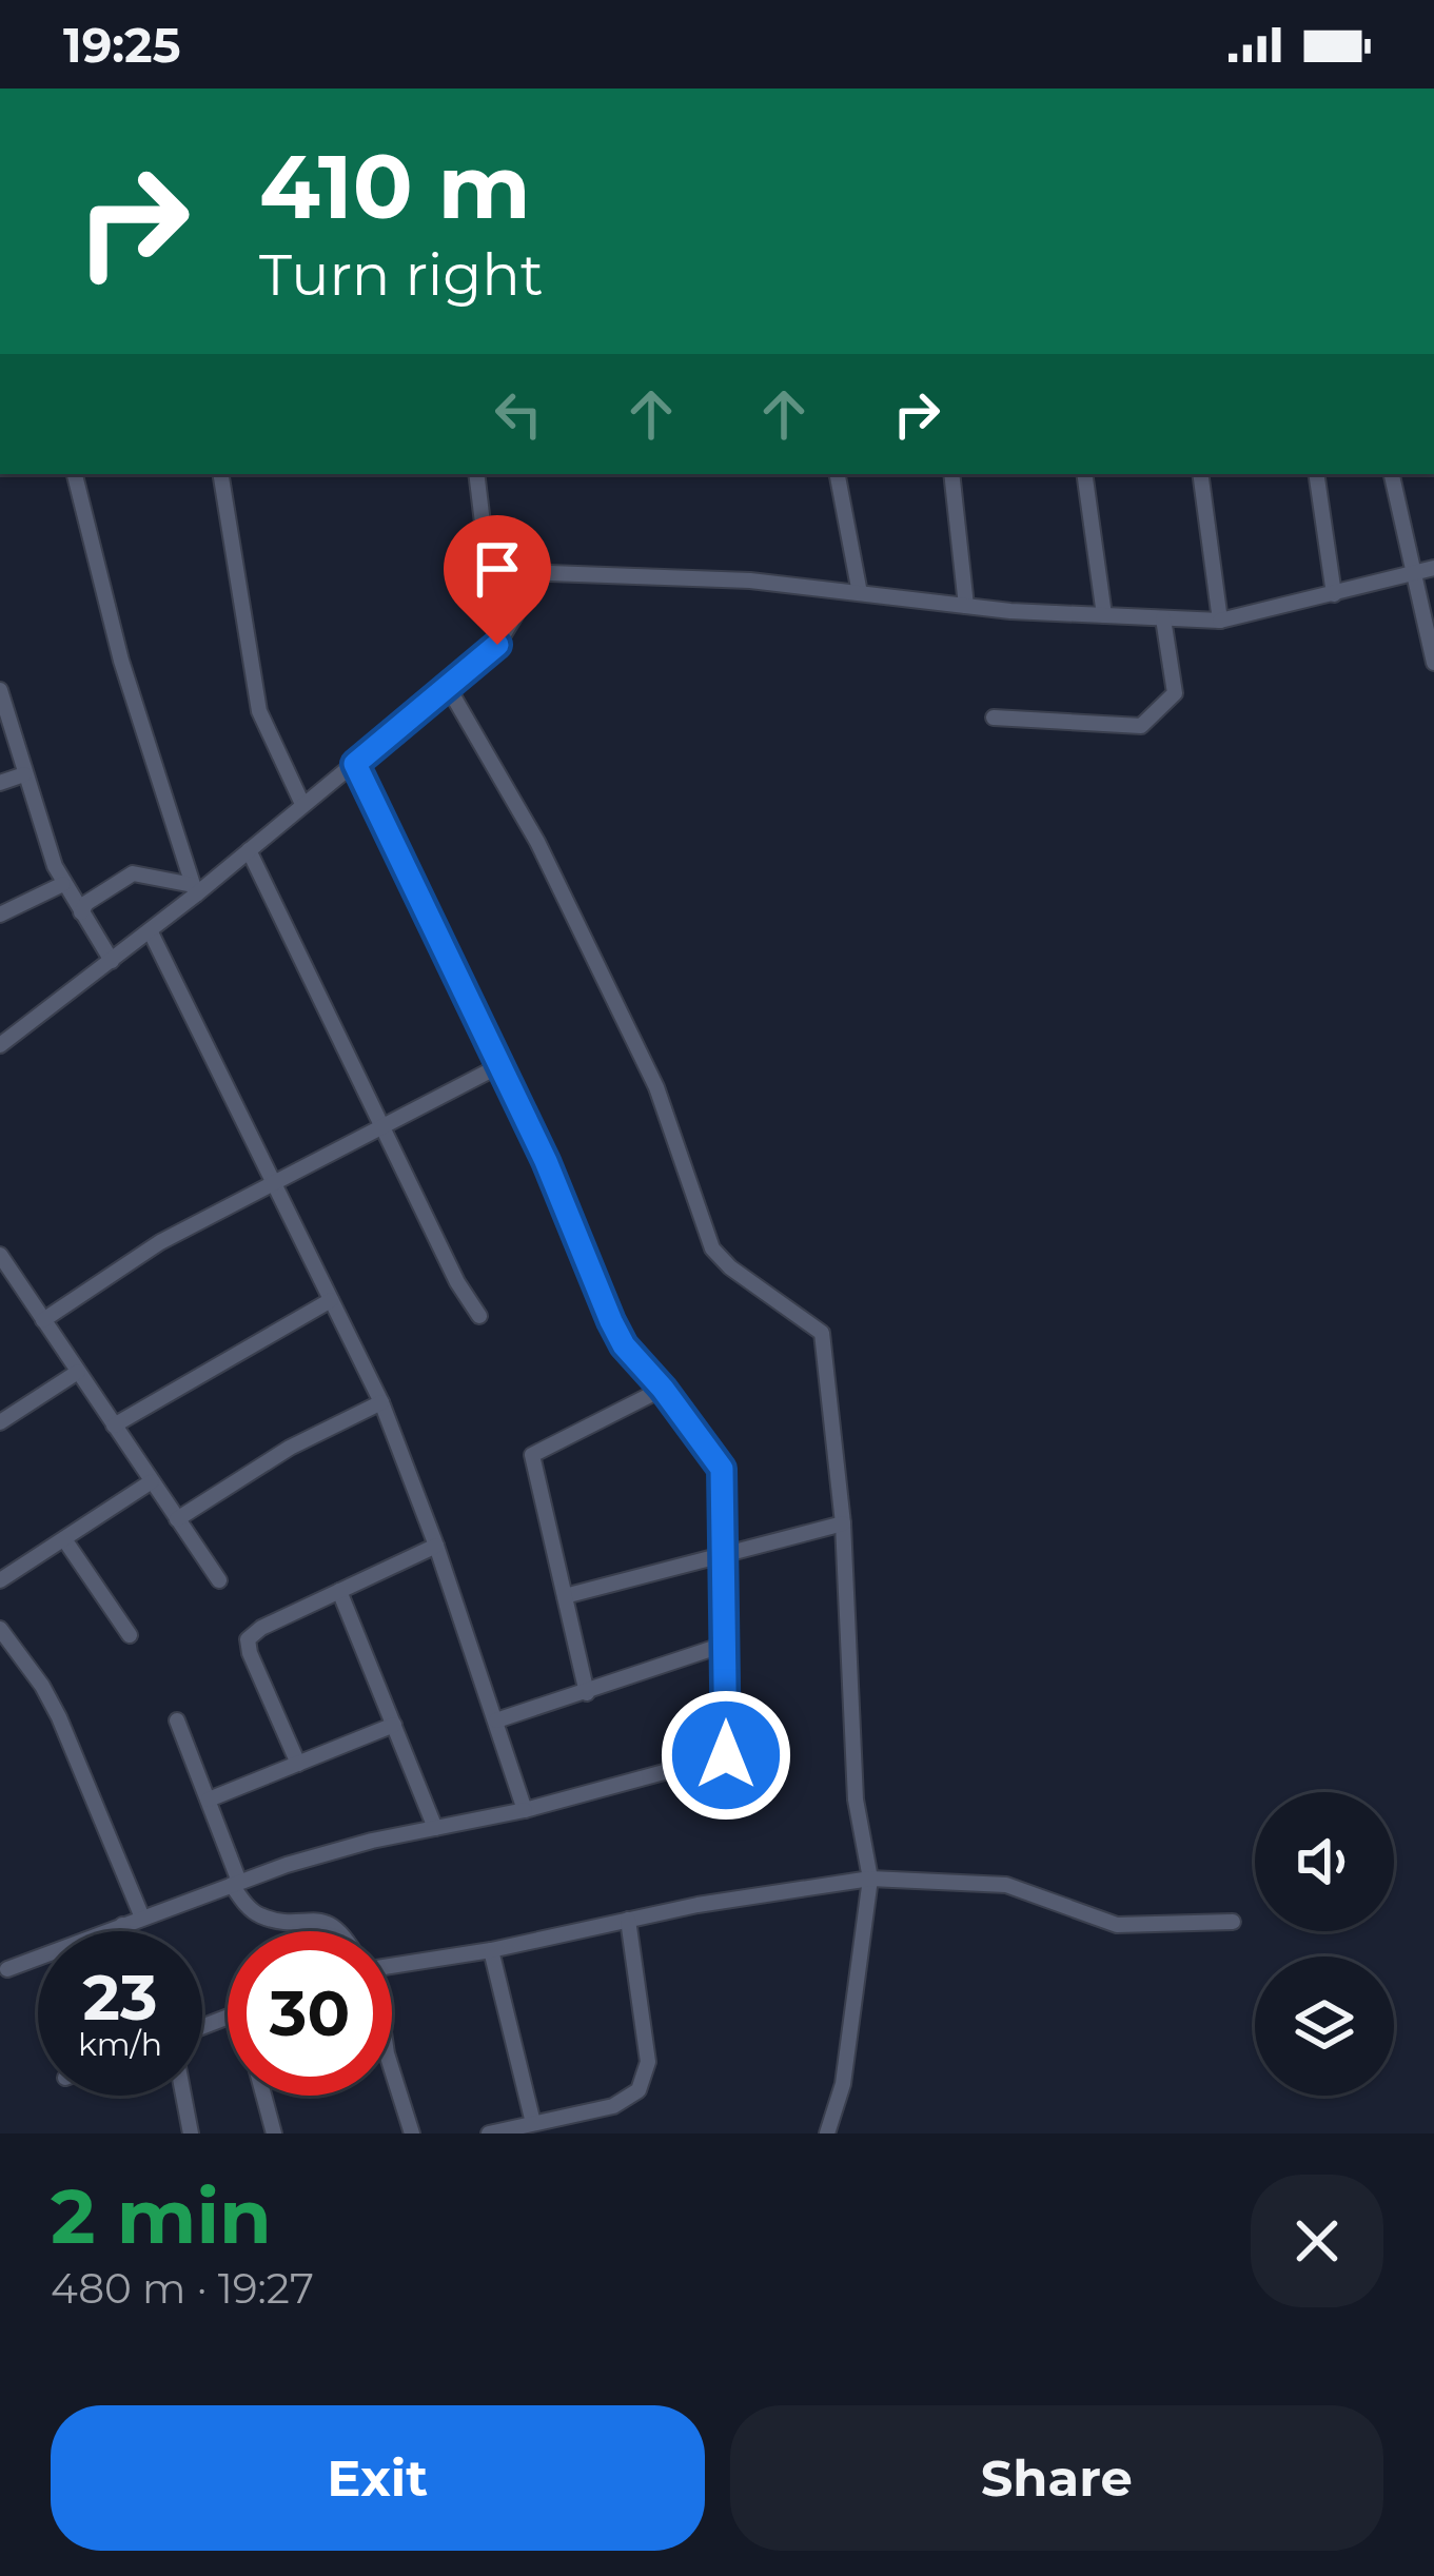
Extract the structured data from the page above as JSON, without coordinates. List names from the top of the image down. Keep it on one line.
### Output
{"page":{"status":"19:25","turn":["410 m","Turn right"],"speed":"23 km/h","limit":"30","heading":["2 min","480 m · 19:27"],"buttons":["Exit","Share"]}}
